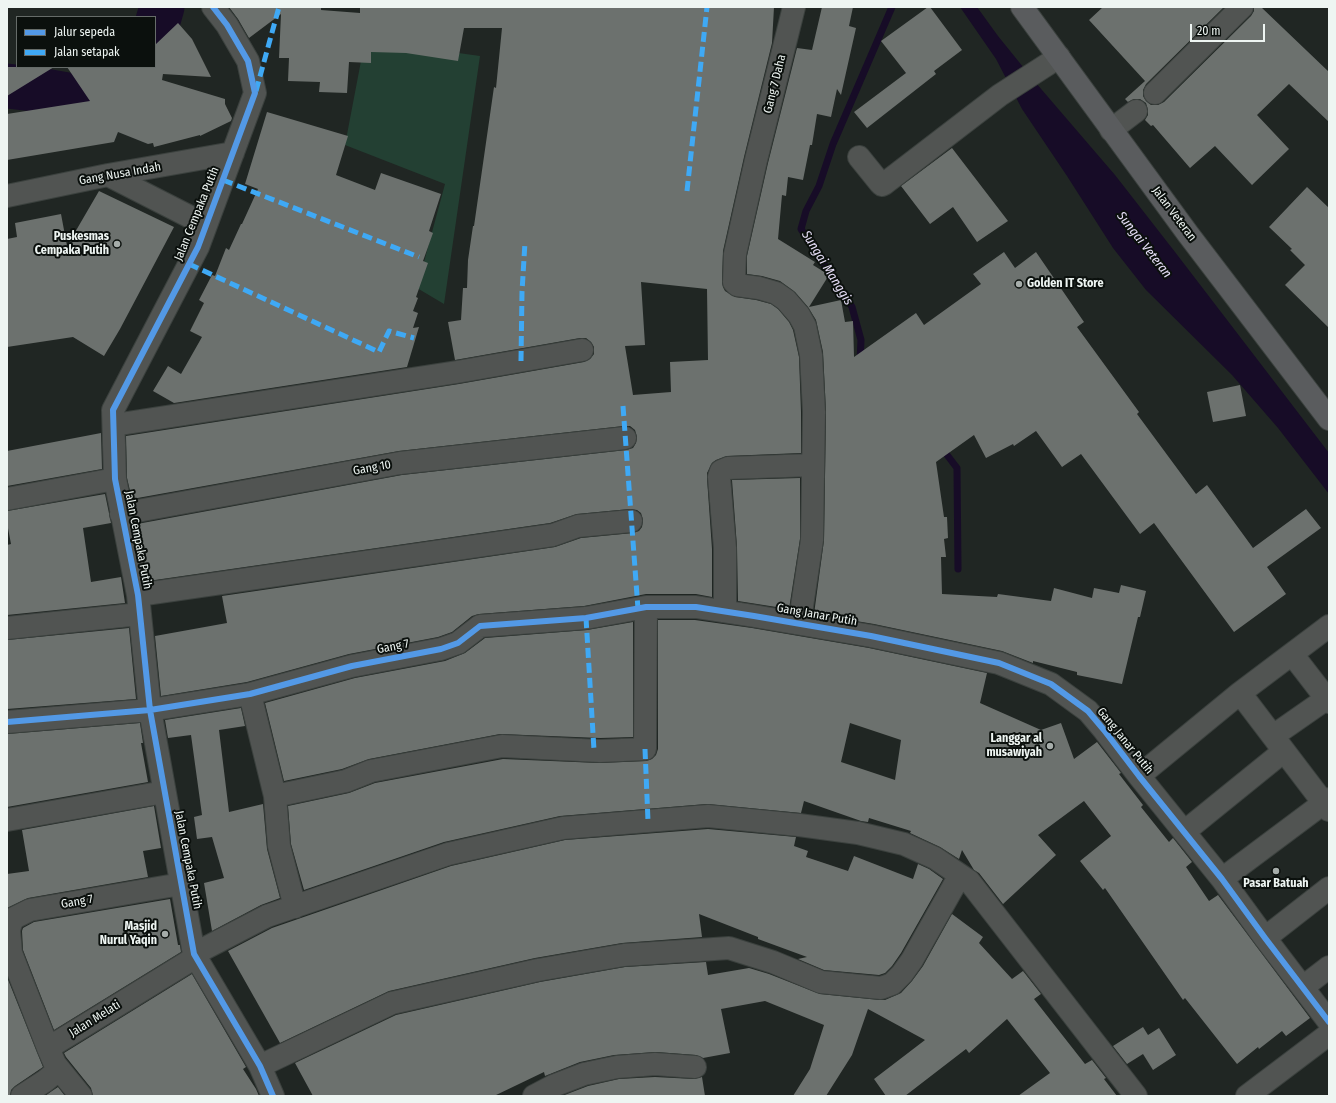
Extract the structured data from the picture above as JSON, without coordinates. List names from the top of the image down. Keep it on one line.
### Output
{"streets":{"main road":["Jalan Veteran"],"street":["Gang 7 Daha","Gang Nusa Indah","Jalan Cempaka Putih","Gang 10","Gang Janar Putih","Gang 7","Jalan Melati"]},"crossings":[["Gang Nusa Indah","Jalan Cempaka Putih"],["Jalan Cempaka Putih","Gang 10"],["Jalan Cempaka Putih","Gang 7"],["Jalan Cempaka Putih","Jalan Melati"],["Gang Janar Putih","Gang 7"]],"water":["Sungai Veteran","Sungai Manggis"],"places":["Puskesmas Cempaka Putih","Golden IT Store","Langgar al musawiyah","Pasar Batuah","Masjid Nurul Yaqin"],"legend":["Jalur sepeda","Jalan setapak"],"scale_bar":"20 m"}
